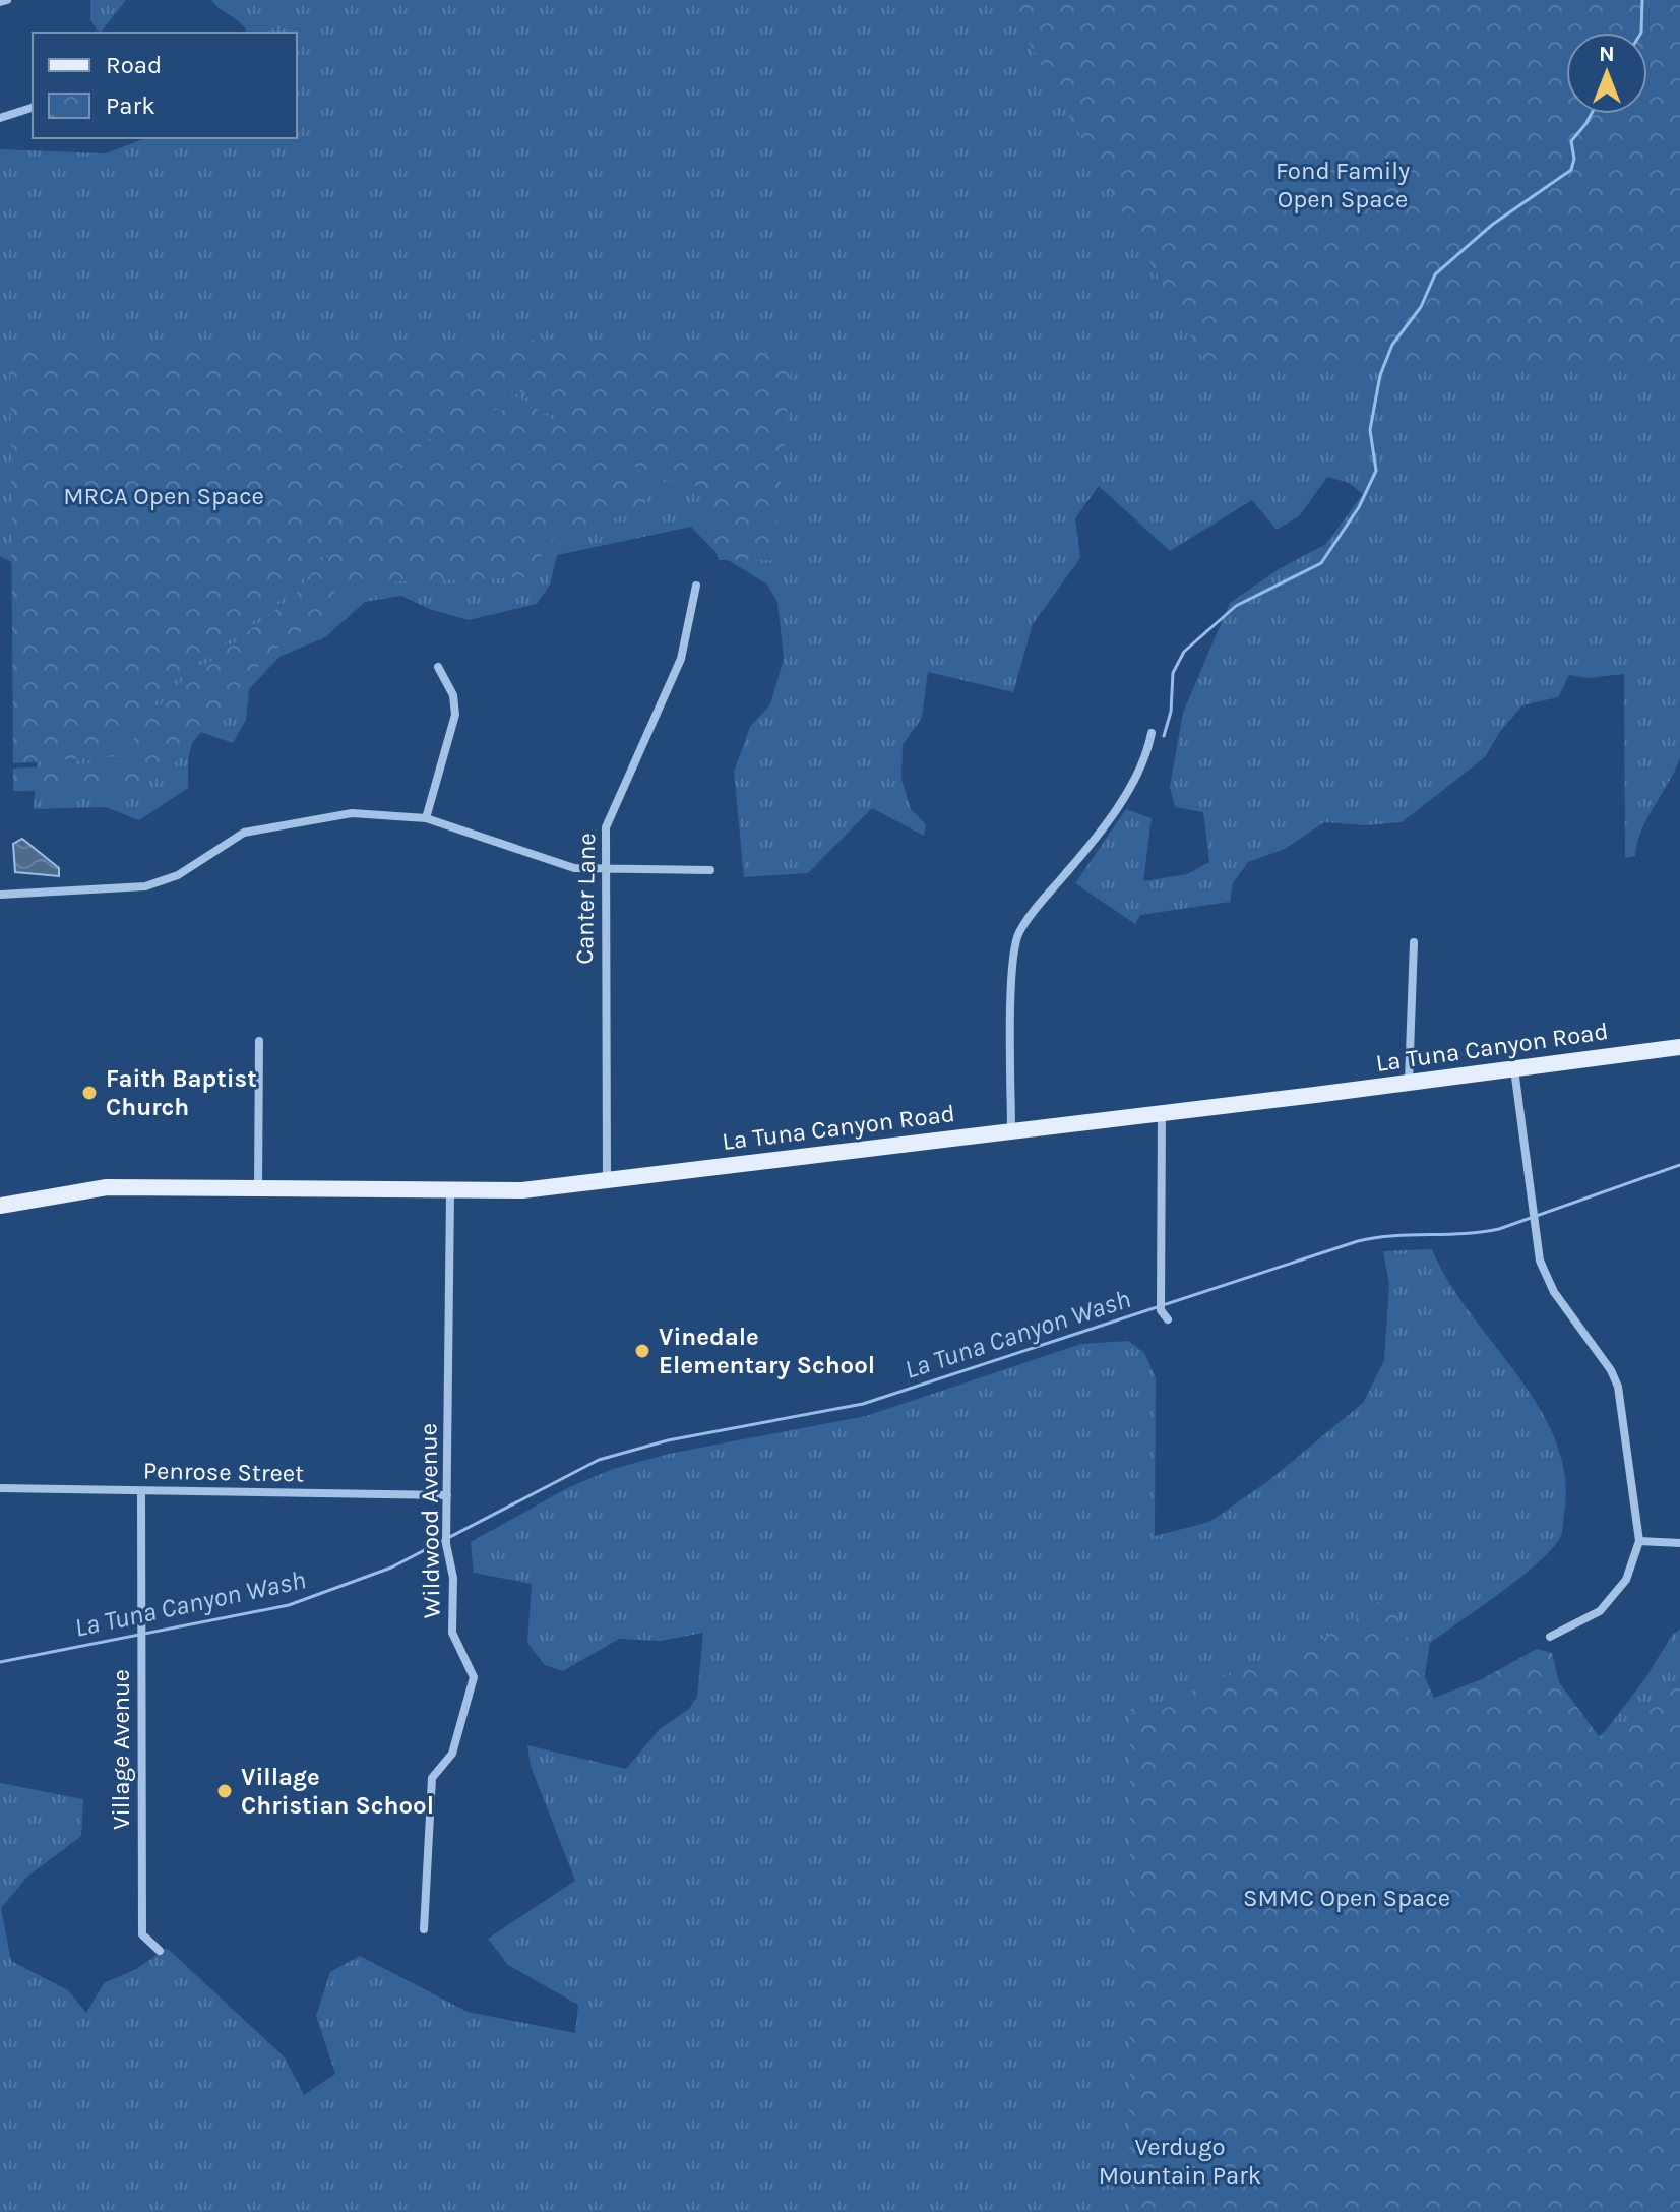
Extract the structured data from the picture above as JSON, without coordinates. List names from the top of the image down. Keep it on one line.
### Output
{"streets":{"main road":["La Tuna Canyon Road"],"street":["Canter Lane","Penrose Street","Wildwood Avenue","Village Avenue"]},"crossings":[["Canter Lane","La Tuna Canyon Road"],["La Tuna Canyon Road","Wildwood Avenue"],["Penrose Street","Wildwood Avenue"],["Penrose Street","Village Avenue"]],"water":["La Tuna Canyon Wash"],"parks":["Fond Family Open Space","MRCA Open Space","SMMC Open Space","Verdugo Mountain Park"],"places":["Faith Baptist Church","Vinedale Elementary School","Village Christian School"],"legend":["Road","Park"],"north":"top"}
